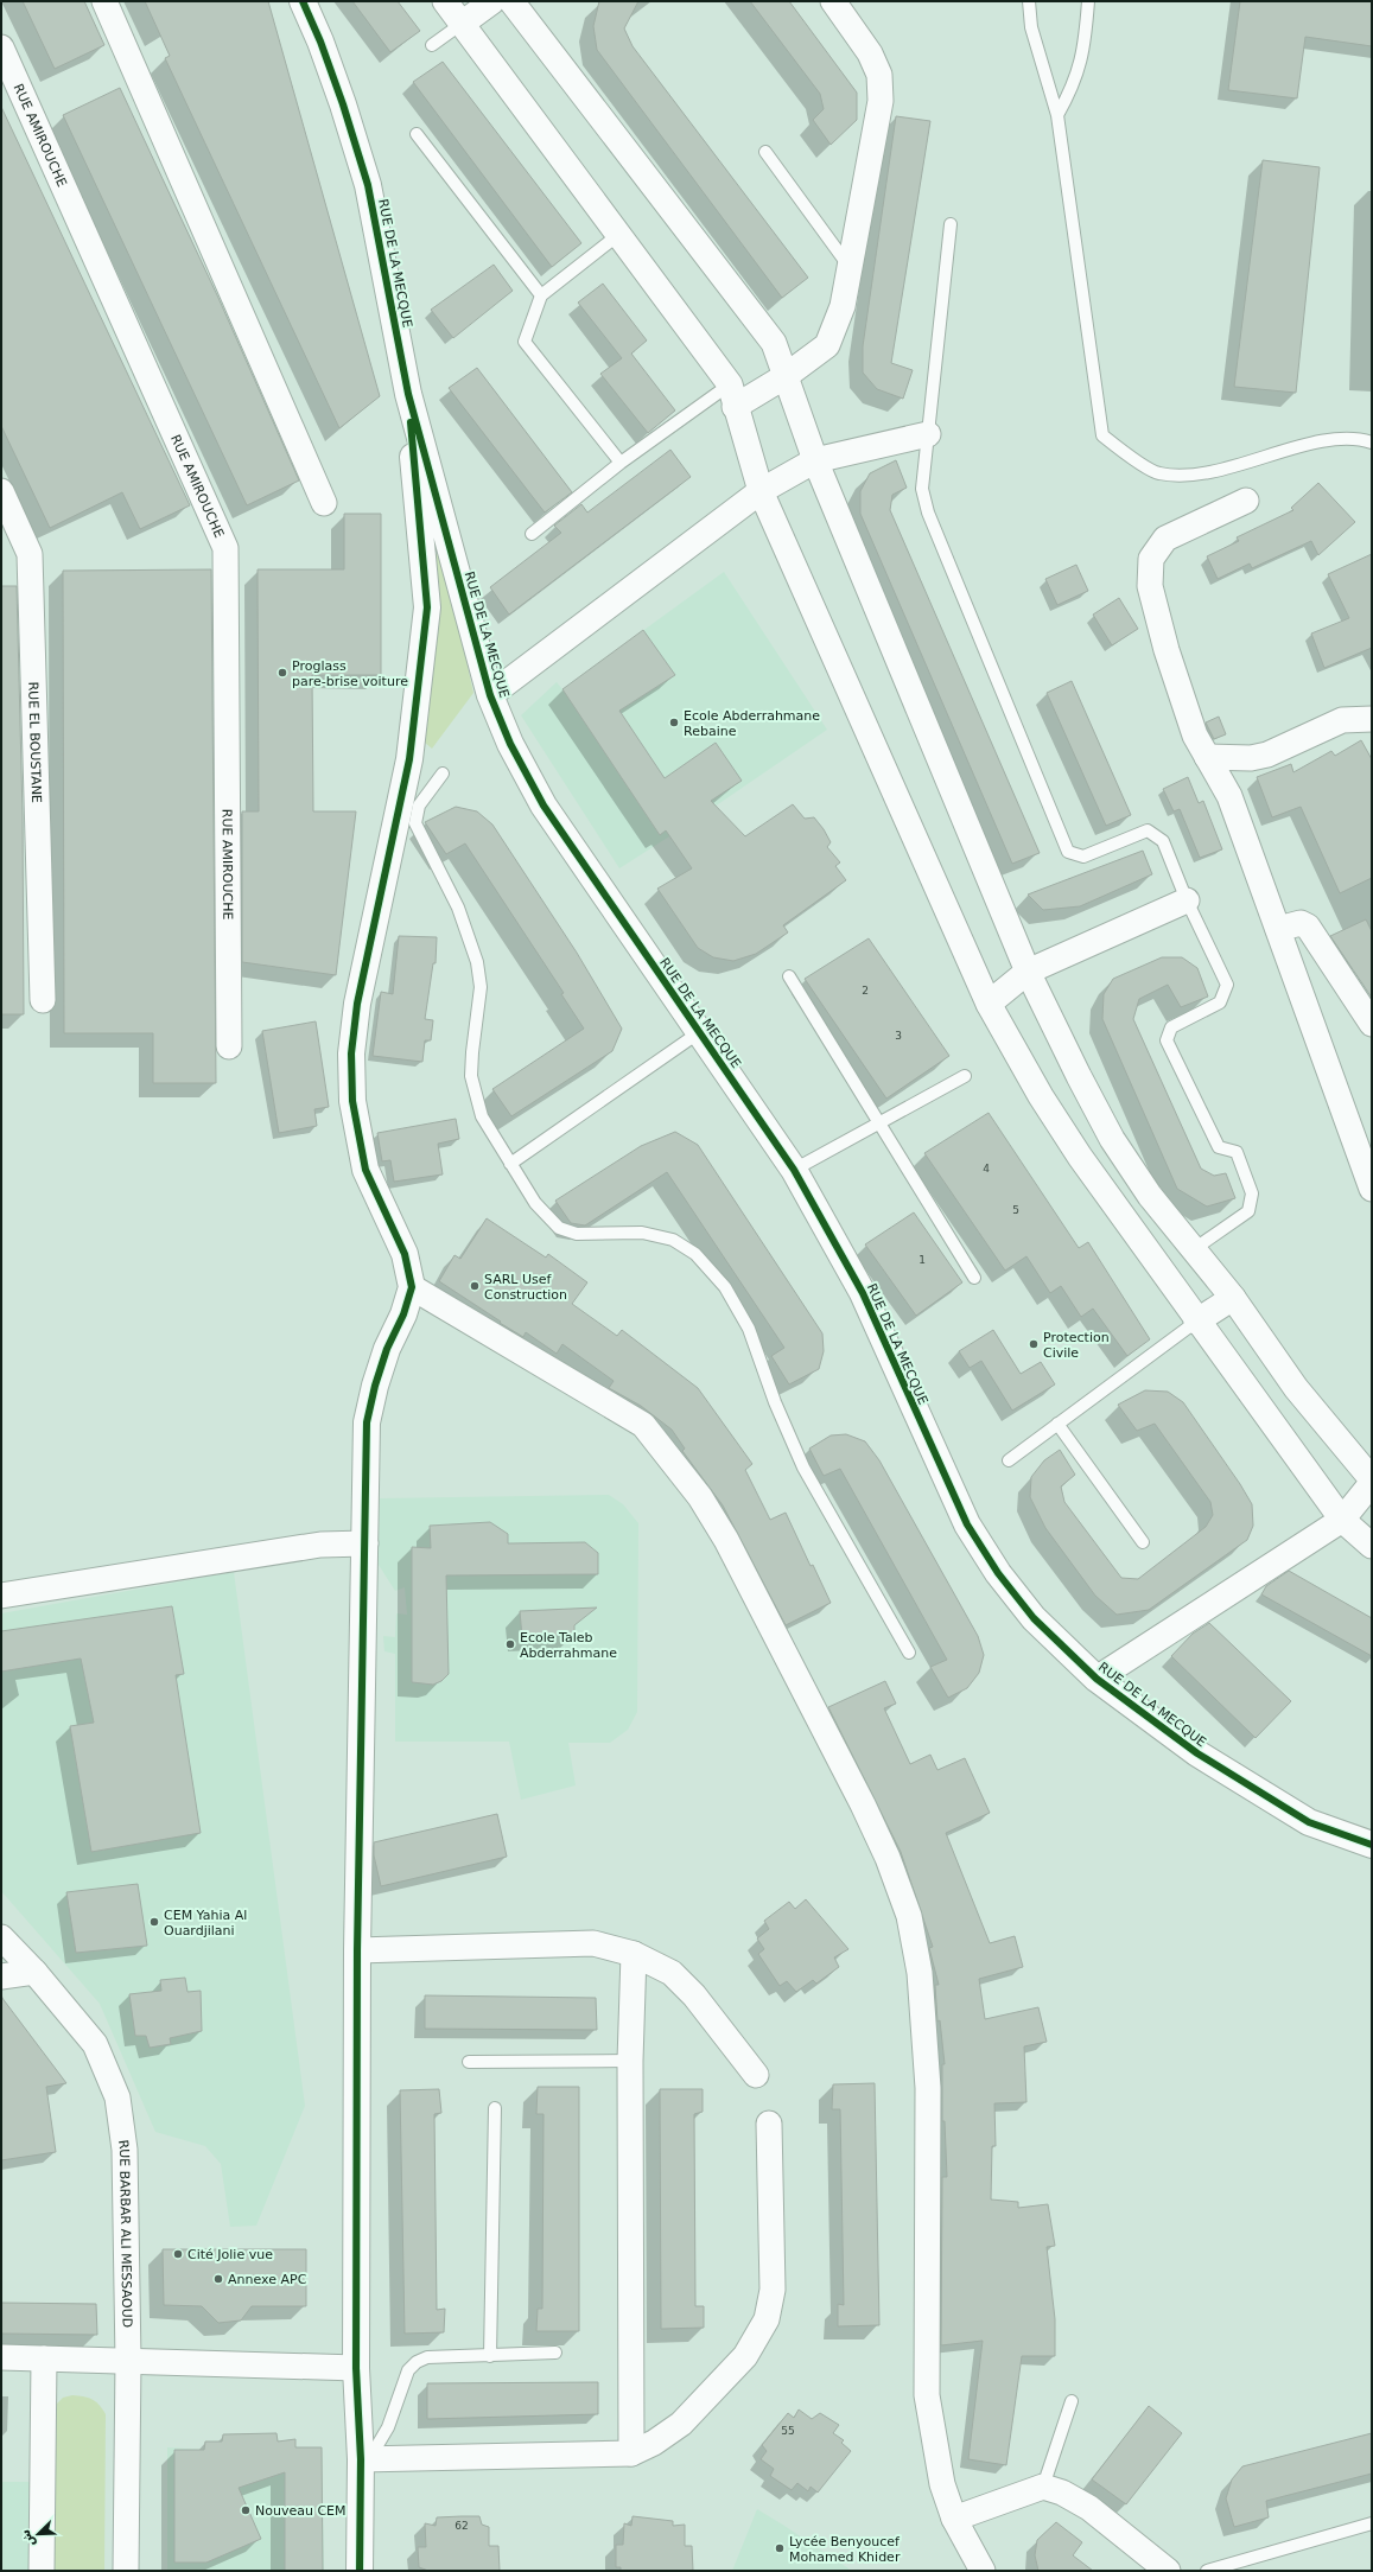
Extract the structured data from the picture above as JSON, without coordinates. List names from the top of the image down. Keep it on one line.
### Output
{"streets":{"street":["RUE AMIROUCHE","RUE DE LA MECQUE","RUE EL BOUSTANE","RUE BARBAR ALI MESSAOUD"]},"places":["Proglass pare-brise voiture","Ecole Abderrahmane Rebaine","SARL Usef Construction","Protection Civile","Ecole Taleb Abderrahmane","CEM Yahia Al Ouardjilani","Cité Jolie vue","Annexe APC","Nouveau CEM","Lycée Benyoucef Mohamed Khider"],"house_numbers":["2","3","4","5","1","55","62"],"north":"bottom left"}
